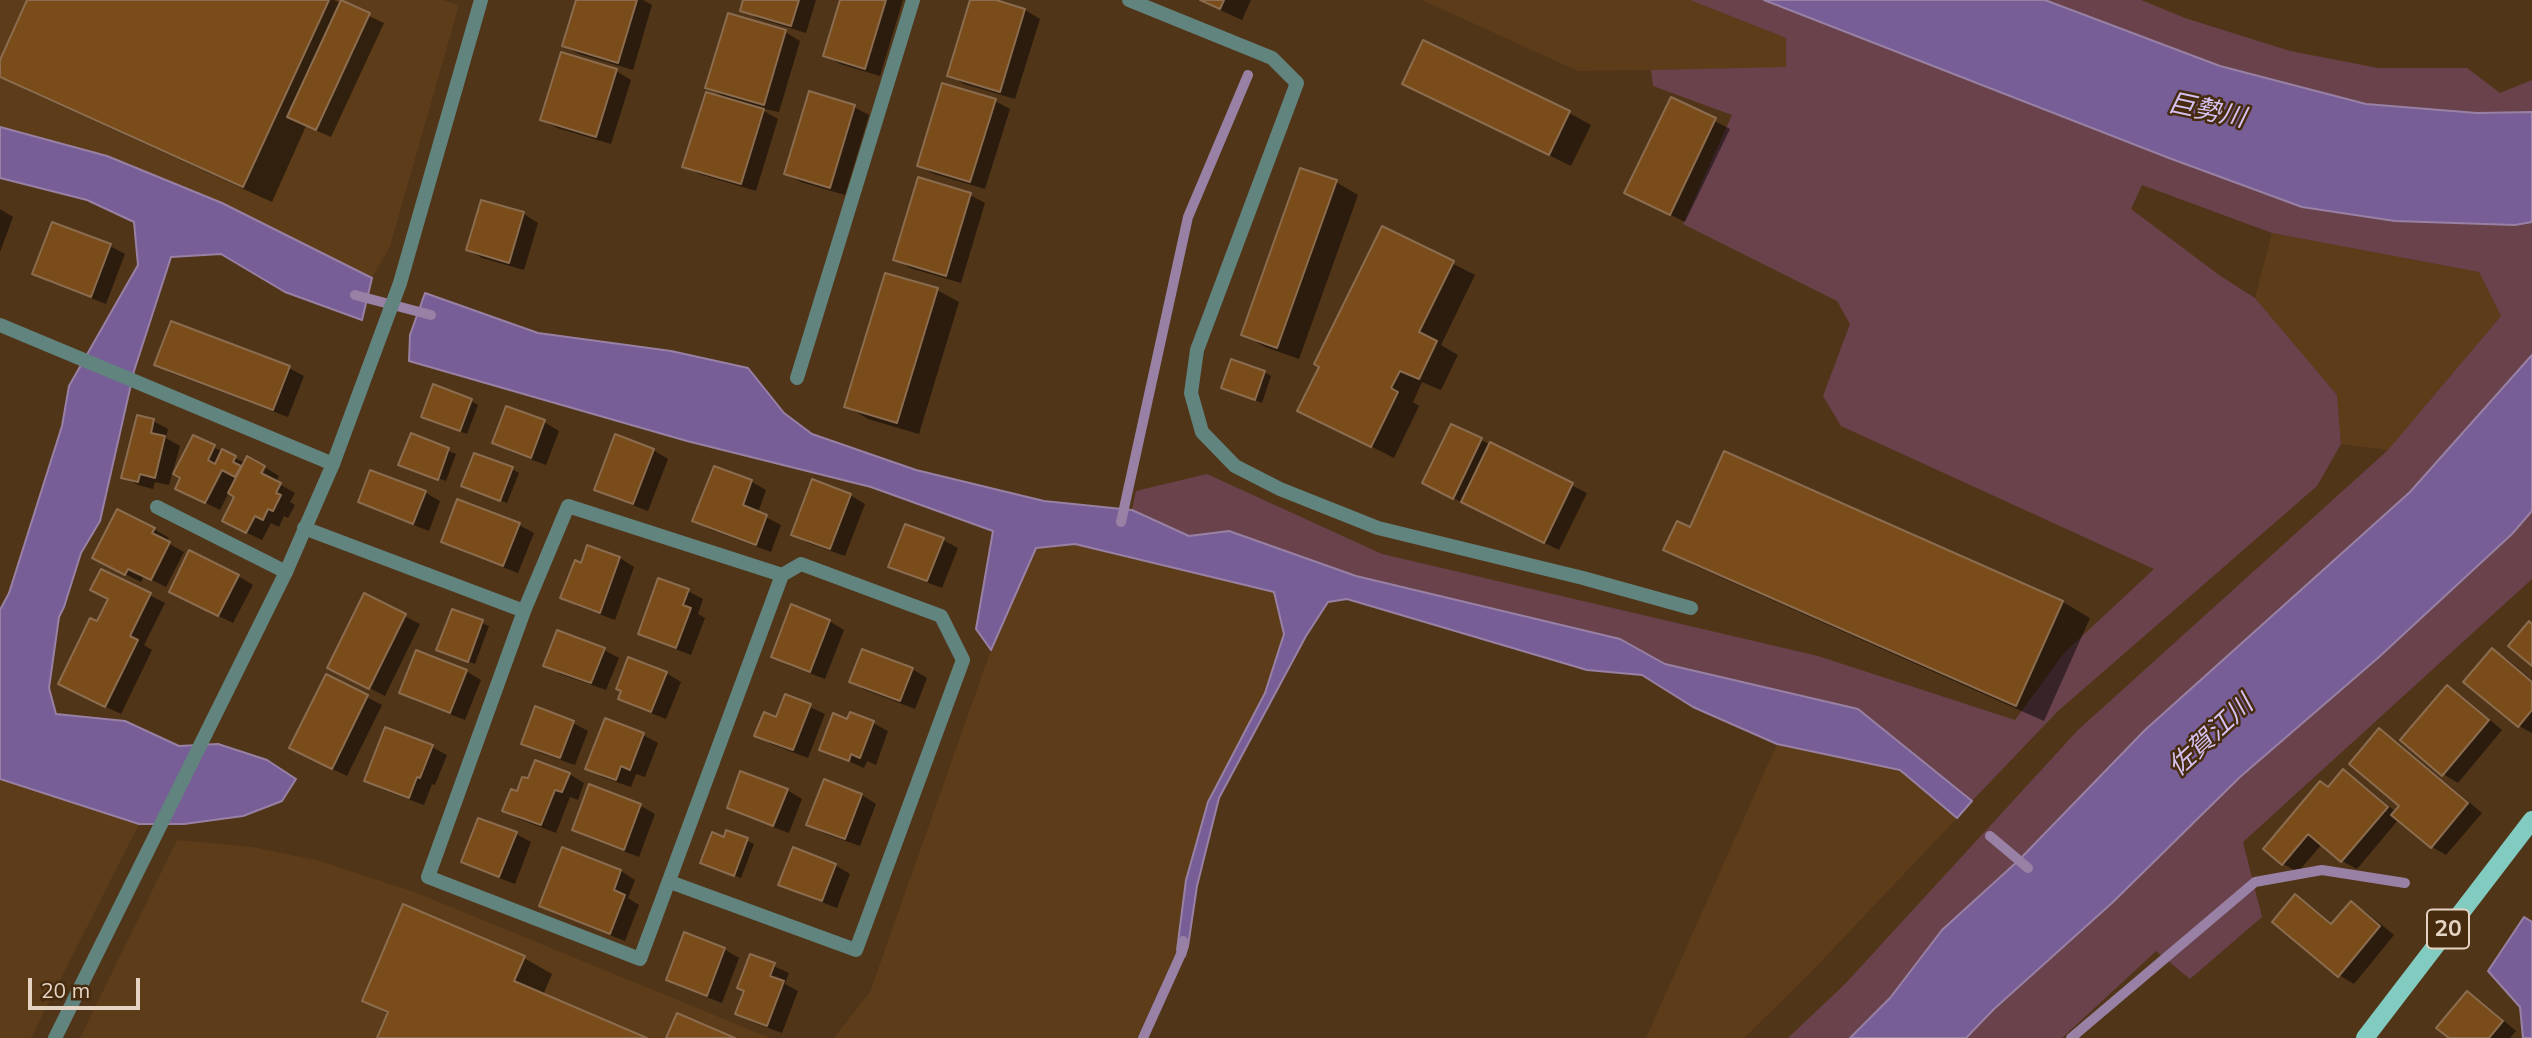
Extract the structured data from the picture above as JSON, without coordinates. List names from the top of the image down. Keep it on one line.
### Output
{"streets":{"main road":["20"]},"water":["巨勢川","佐賀江川"],"scale_bar":"20 m"}
